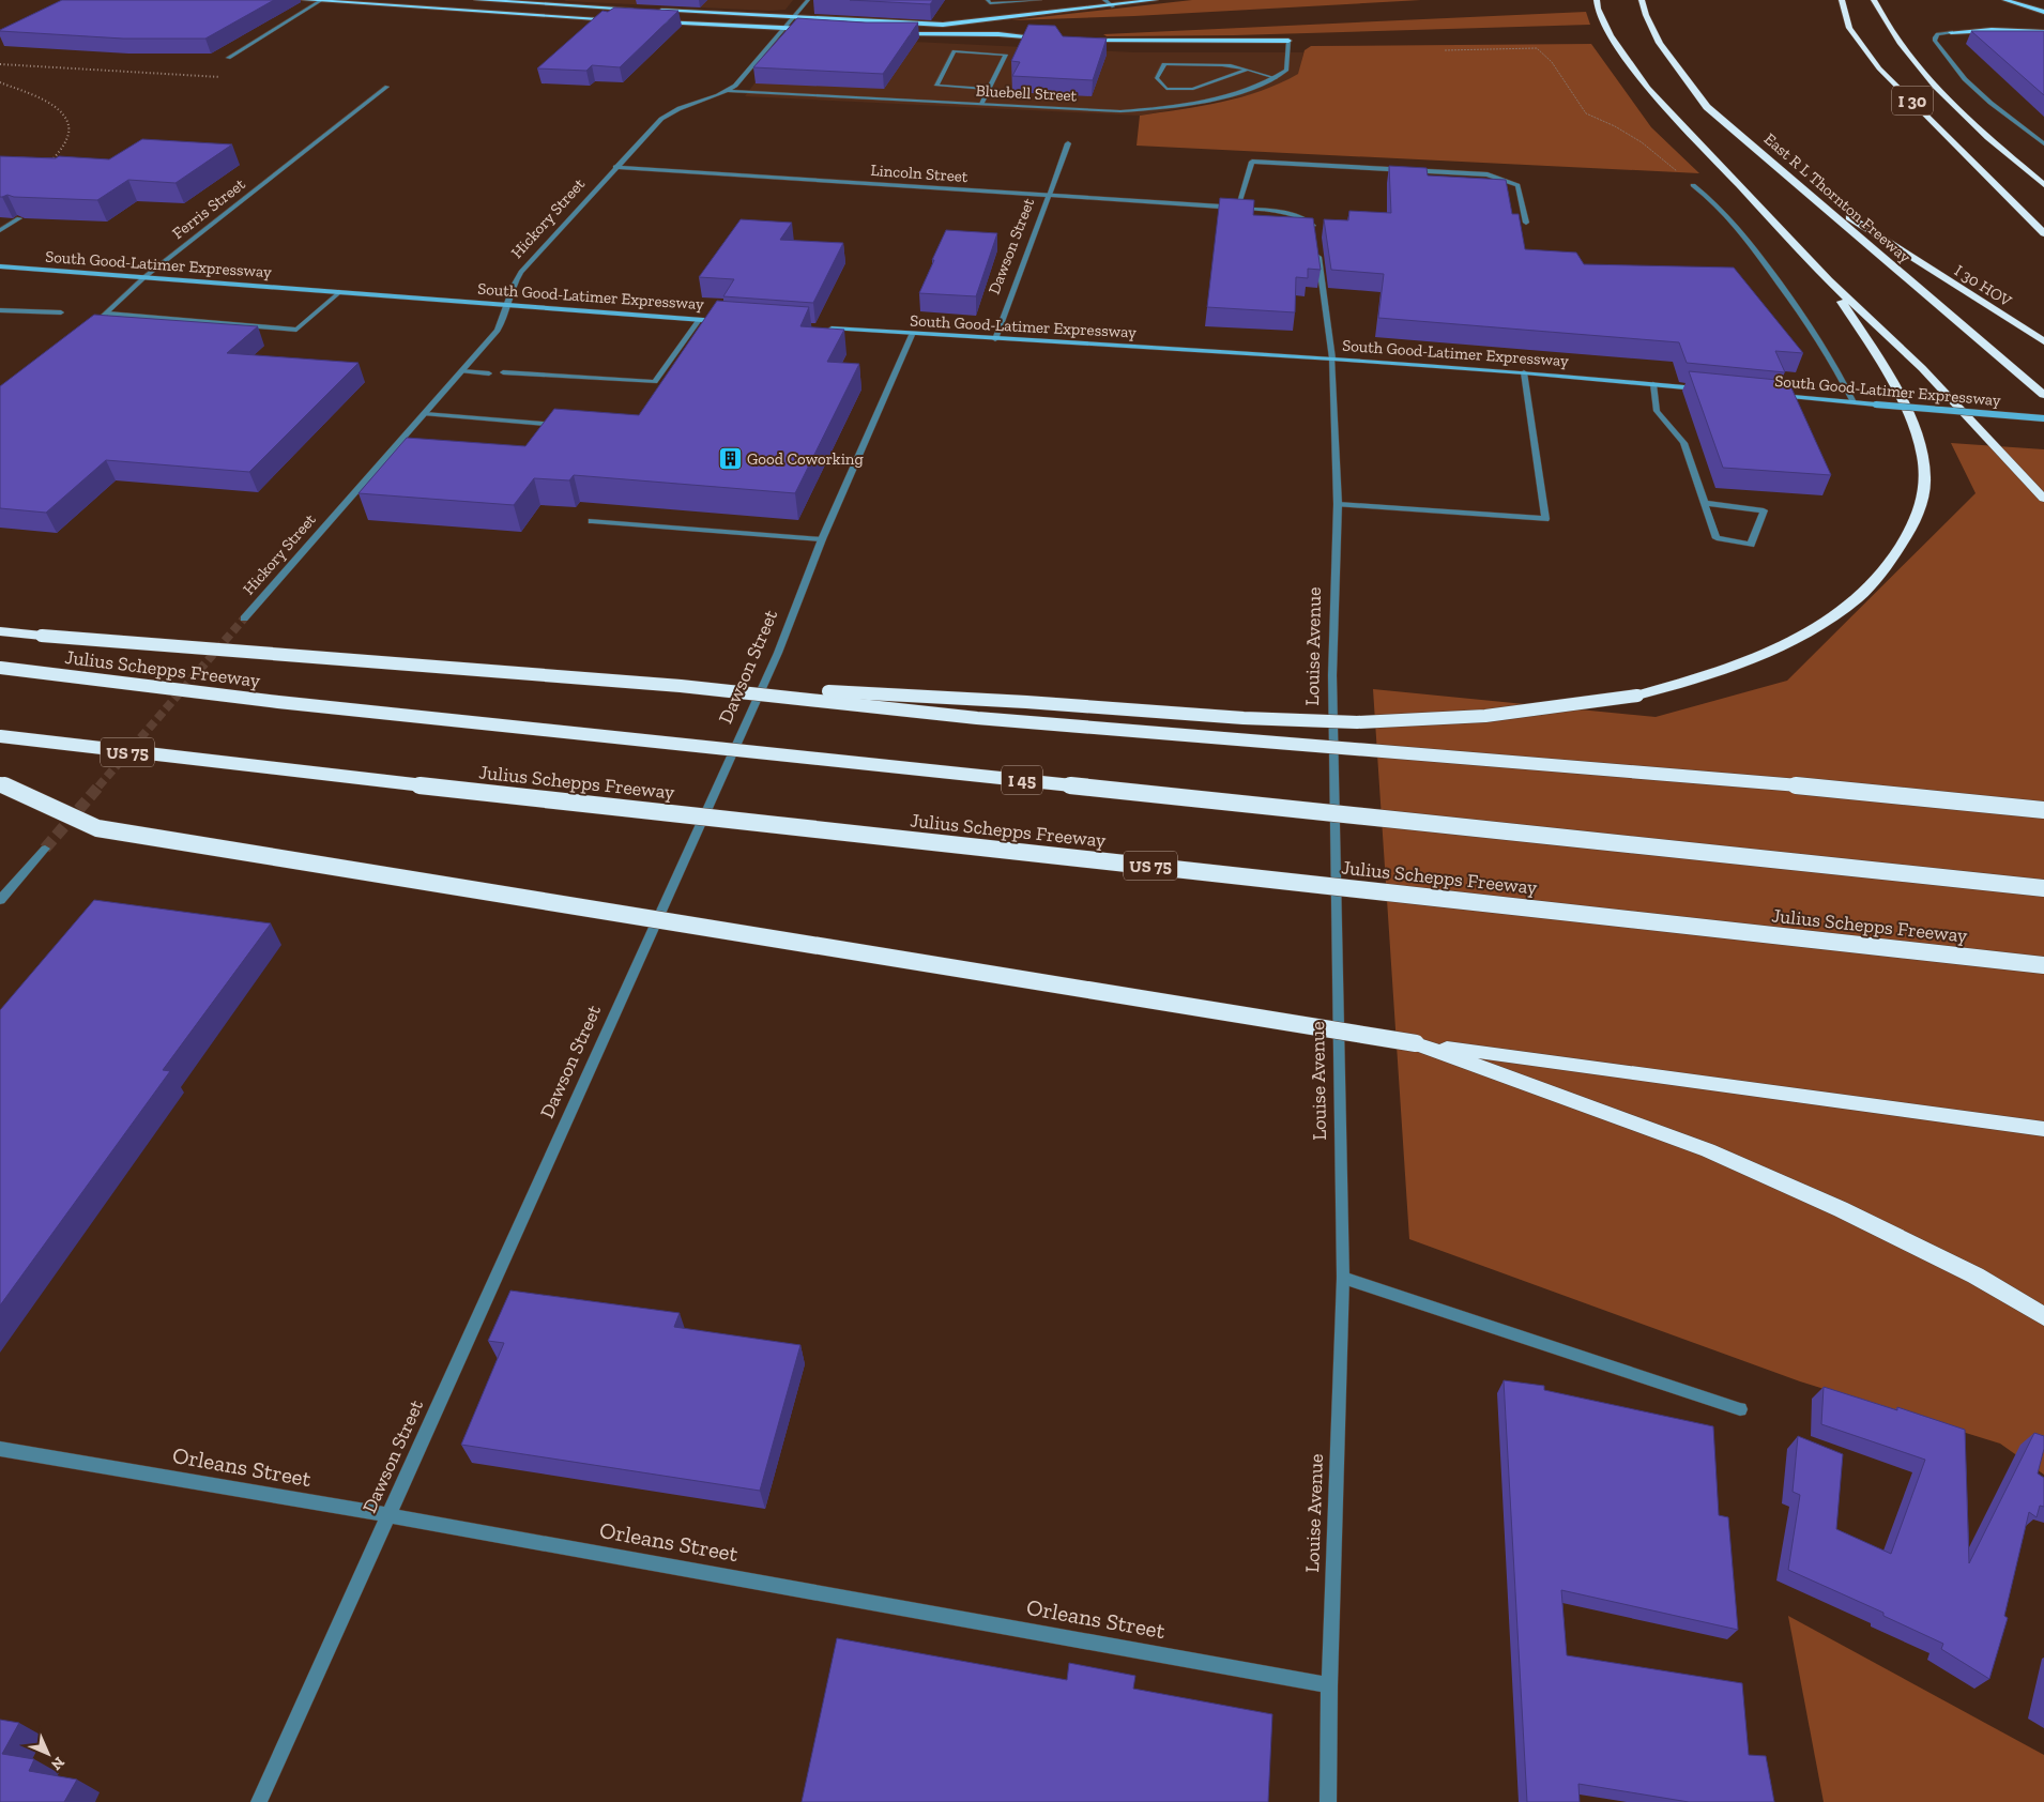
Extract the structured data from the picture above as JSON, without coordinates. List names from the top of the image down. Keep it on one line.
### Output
{"streets":{"highway":["I 30","East R L Thornton Freeway","I 30 HOV","Julius Schepps Freeway","US 75","I 45"],"main road":["South Good-Latimer Expressway"],"street":["Bluebell Street","Lincoln Street","Ferris Street","Hickory Street","Dawson Street","Louise Avenue","Orleans Street"]},"crossings":[["Bluebell Street","Hickory Street"],["Lincoln Street","Hickory Street"],["Lincoln Street","Dawson Street"],["East R L Thornton Freeway","I 30 HOV"],["Ferris Street","South Good-Latimer Expressway"],["Hickory Street","South Good-Latimer Expressway"],["Dawson Street","South Good-Latimer Expressway"],["Dawson Street","Orleans Street"],["South Good-Latimer Expressway","Louise Avenue"],["Louise Avenue","Orleans Street"]],"places":{"building":["Good Coworking"]},"north":"bottom right"}
